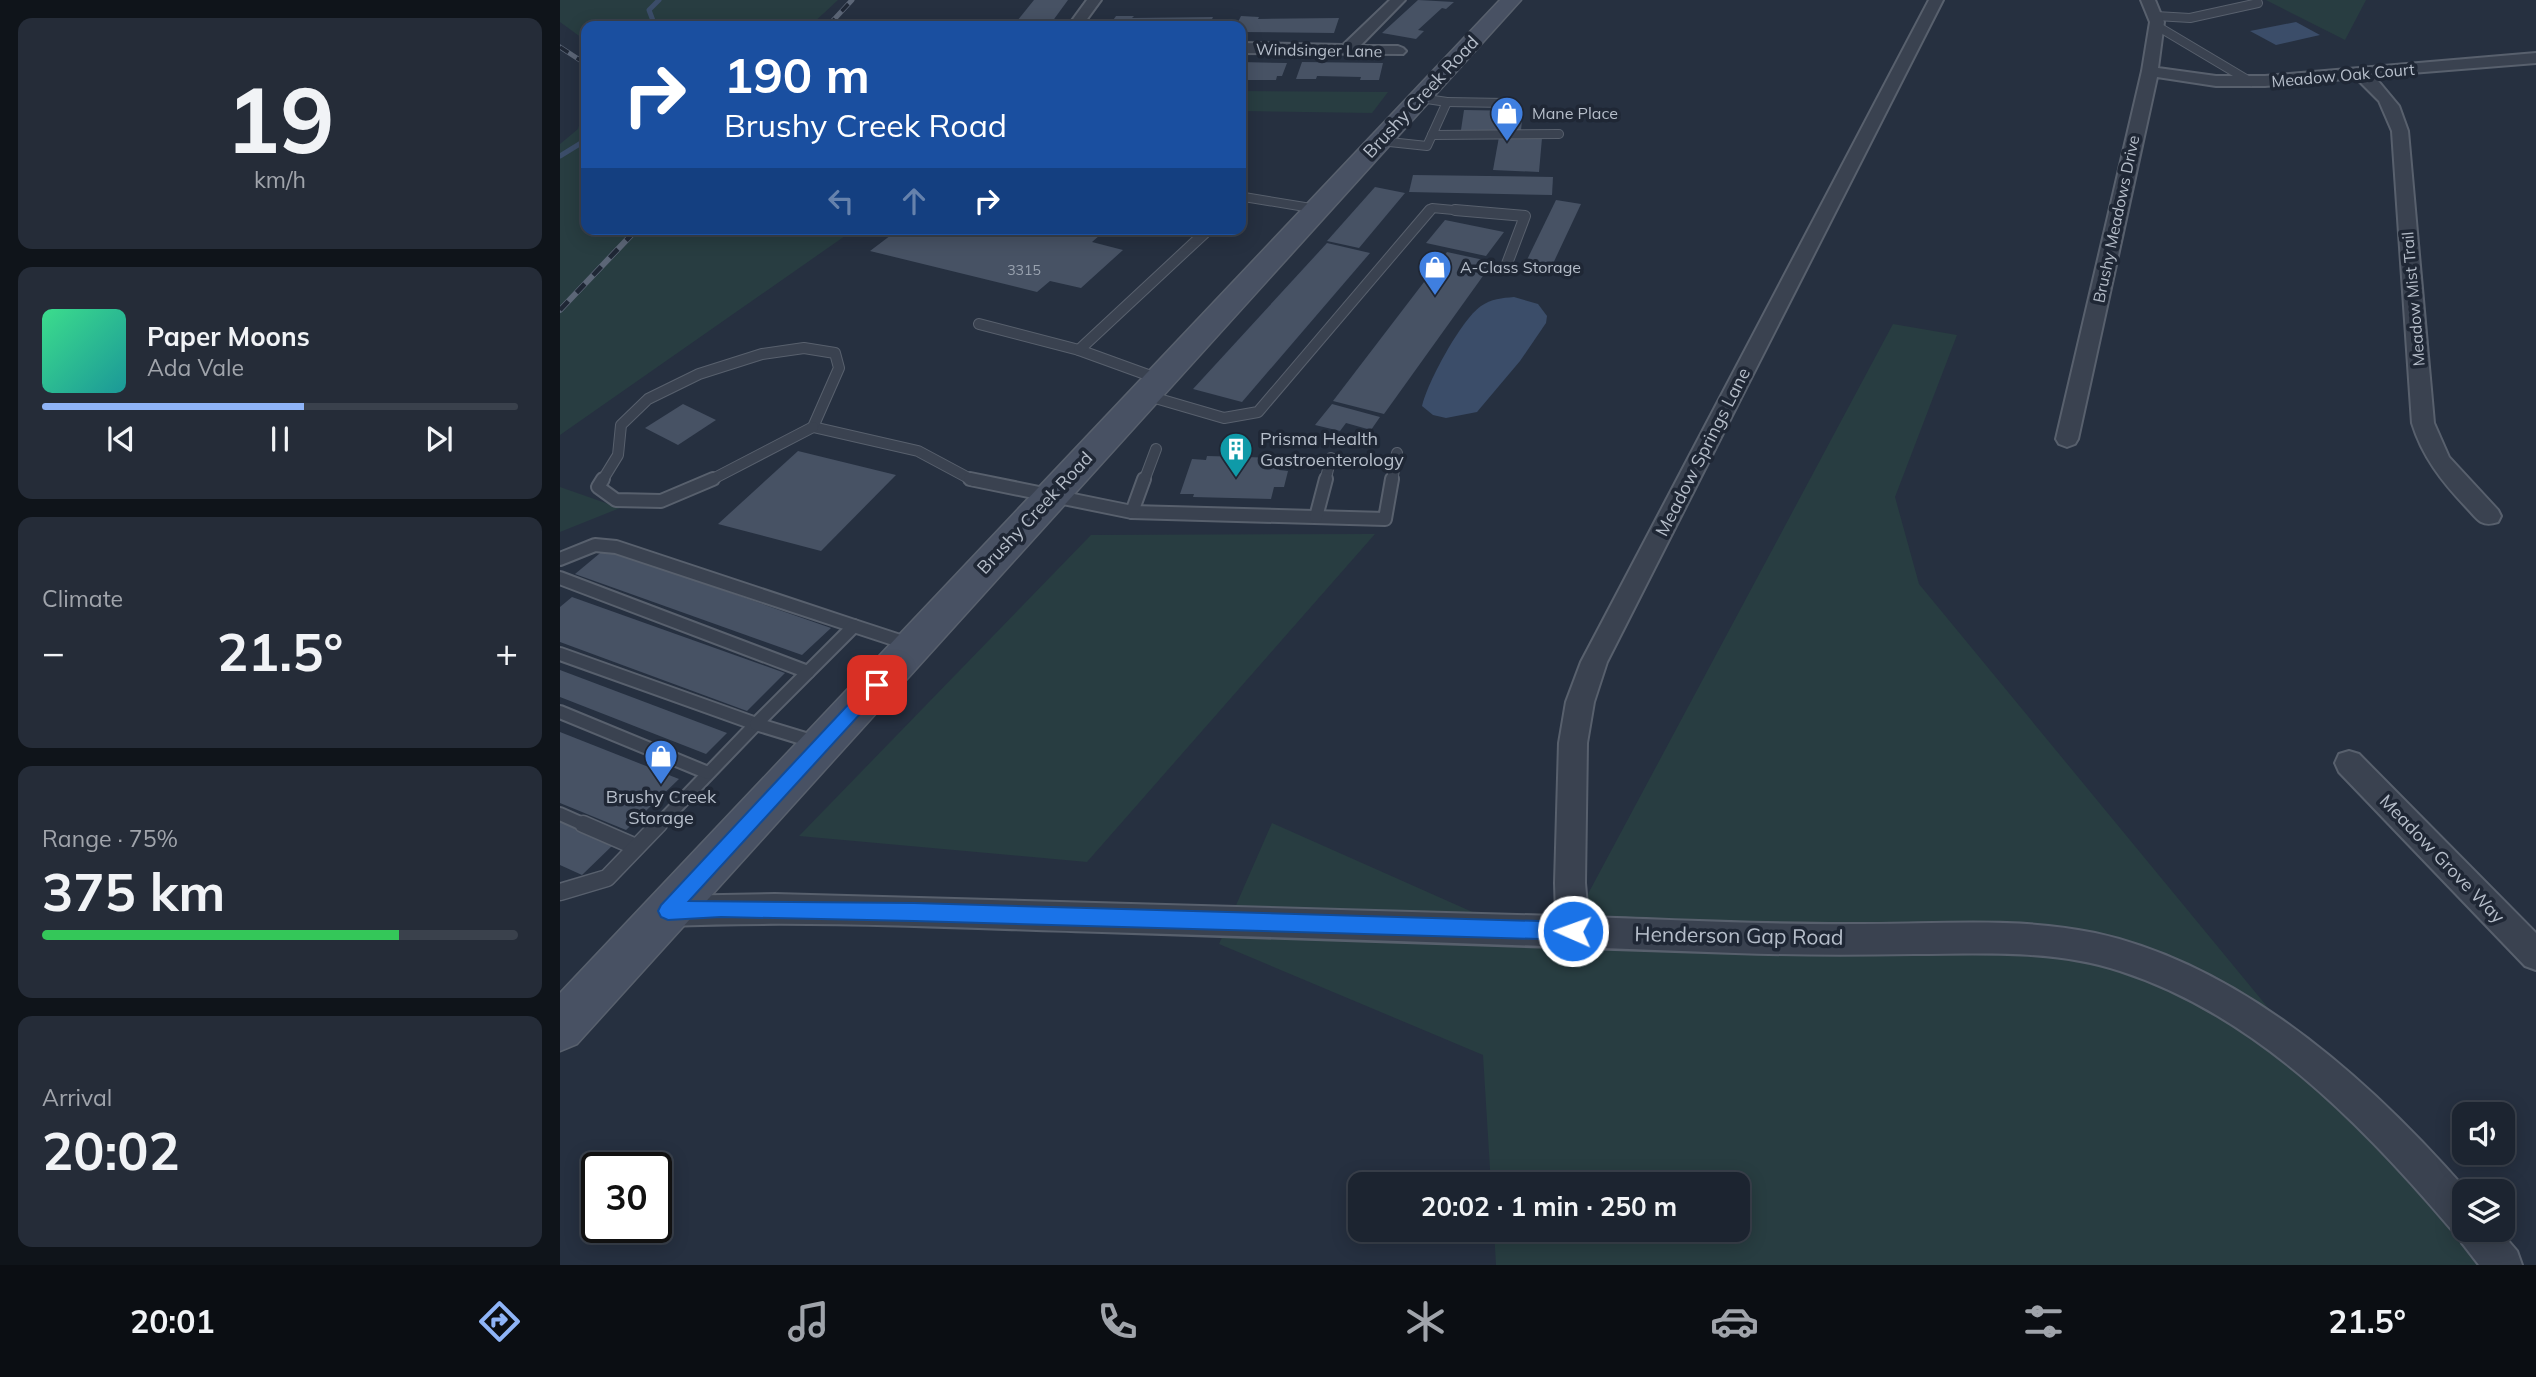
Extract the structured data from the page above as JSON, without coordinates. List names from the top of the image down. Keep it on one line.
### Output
{"streets":{"main road":["Brushy Creek Road"],"street":["Windsinger Lane","Meadow Oak Court","Brushy Meadows Drive","Meadow Mist Trail","Meadow Springs Lane","Meadow Grove Way","Henderson Gap Road"]},"crossings":[["Meadow Oak Court","Brushy Meadows Drive"],["Meadow Oak Court","Meadow Mist Trail"],["Brushy Creek Road","Henderson Gap Road"],["Meadow Springs Lane","Henderson Gap Road"]],"places":{"shop":["Mane Place","A-Class Storage","Brushy Creek Storage"],"building":["Prisma Health Gastroenterology"]},"house_numbers":["3315"],"page":{"tile":[["19","km/h"],"Climate",["Range · 75%","375 km"],["Arrival","20:02"]],"turn":["190 m","Brushy Creek Road"],"song":["Paper Moons","Ada Vale"],"heat":["−","21.5°","+"],"limit":"30","trip":"20:02 · 1 min · 250 m","tabs":["20:01","21.5°"]}}
